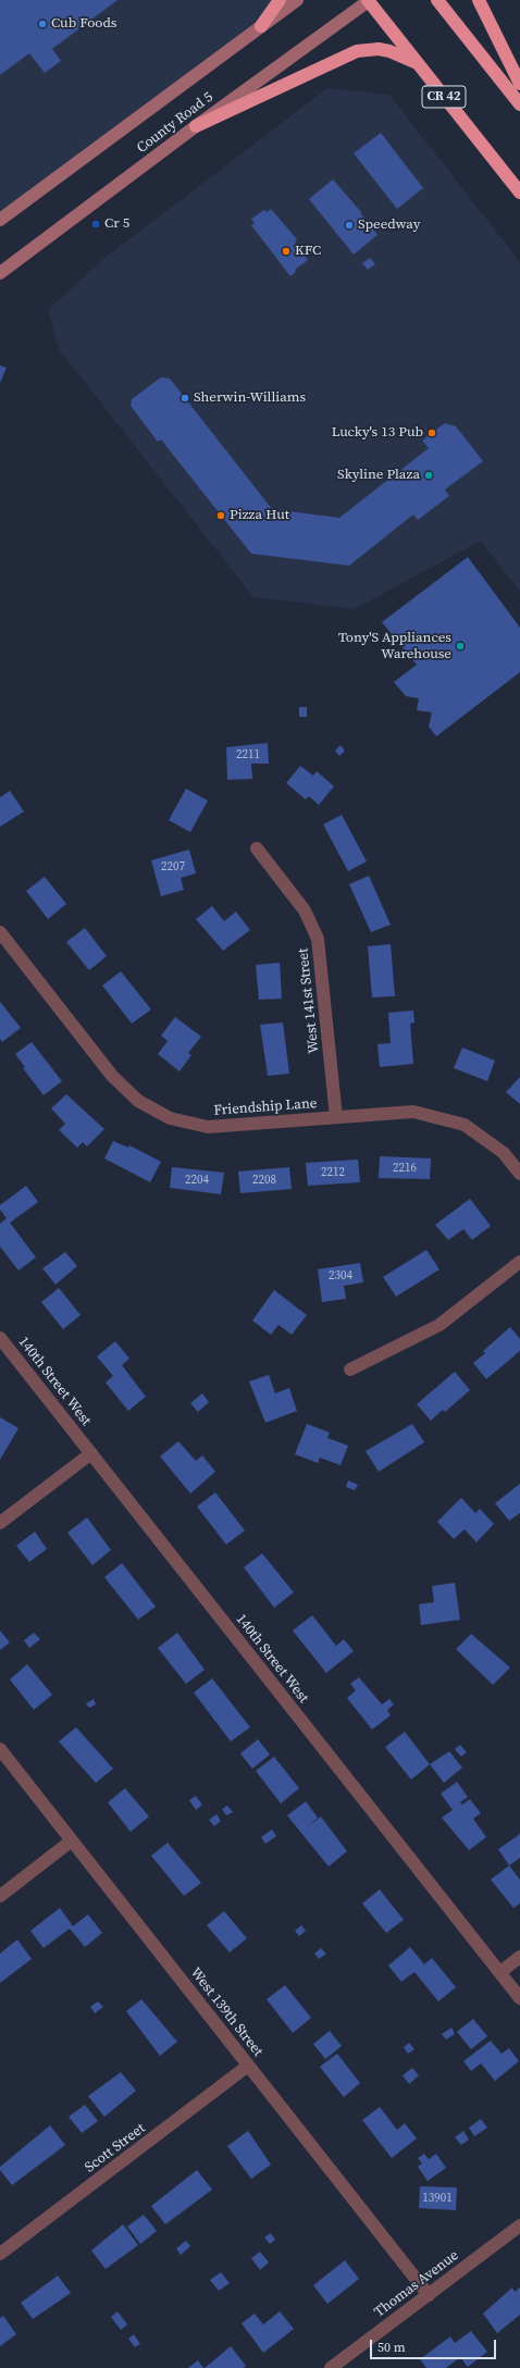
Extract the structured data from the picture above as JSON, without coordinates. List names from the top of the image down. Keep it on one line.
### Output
{"streets":{"highway":["CR 42"],"main road":["County Road 5"],"street":["West 141st Street","Friendship Lane","140th Street West","West 139th Street","Scott Street","Thomas Avenue"]},"crossings":[["CR 42","County Road 5"],["West 141st Street","Friendship Lane"],["West 139th Street","Scott Street"],["West 139th Street","Thomas Avenue"]],"places":["Cub Foods","Cr 5","Speedway","KFC","Sherwin-Williams","Lucky's 13 Pub","Skyline Plaza","Pizza Hut","Tony'S Appliances Warehouse"],"house_numbers":["2211","2207","2216","2212","2204","2208","2304","13901"],"scale_bar":"50 m"}
